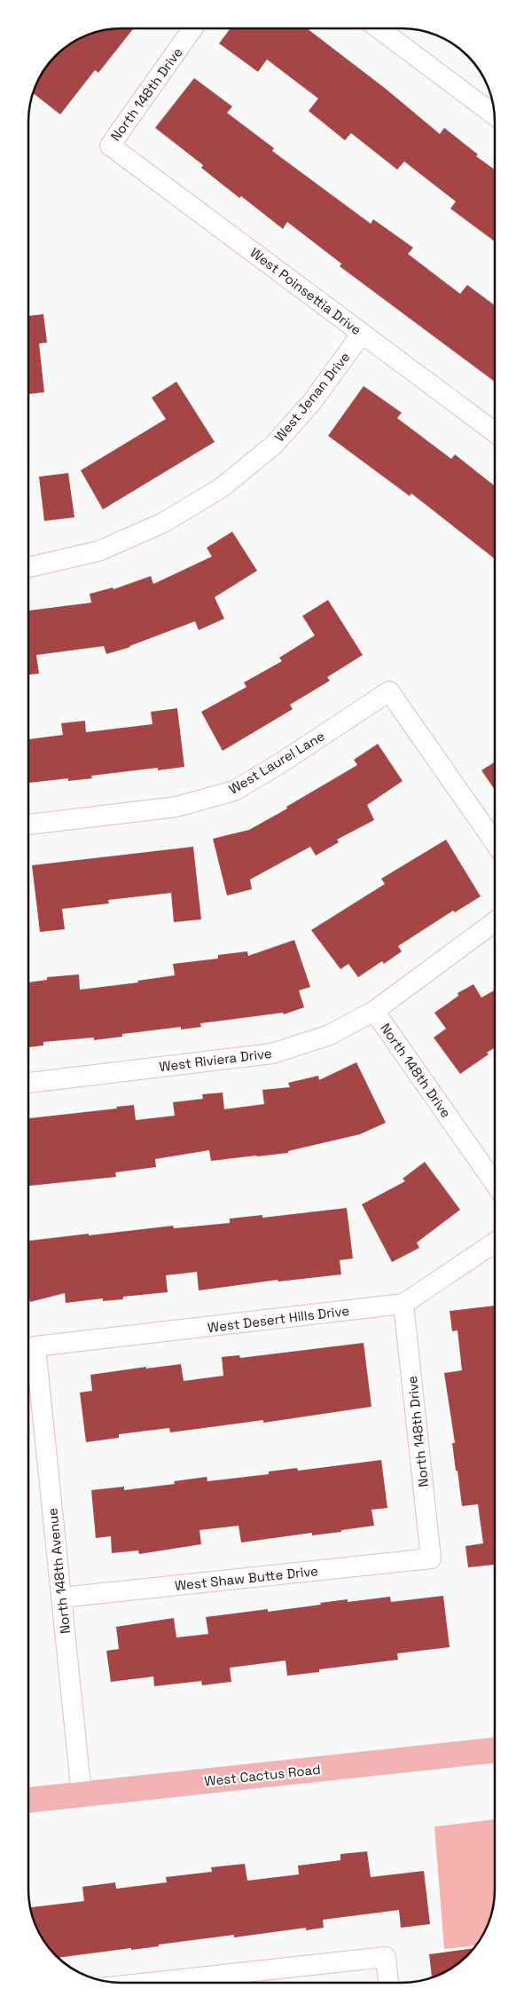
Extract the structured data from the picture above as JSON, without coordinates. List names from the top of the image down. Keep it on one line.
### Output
{"streets":{"main road":["West Cactus Road"],"street":["North 148th Drive","West Poinsettia Drive","West Jenan Drive","West Laurel Lane","West Riviera Drive","West Desert Hills Drive","North 148th Avenue","West Shaw Butte Drive"]},"crossings":[["North 148th Drive","West Poinsettia Drive"],["North 148th Drive","West Riviera Drive"],["North 148th Drive","West Desert Hills Drive"],["North 148th Drive","West Shaw Butte Drive"],["West Poinsettia Drive","West Jenan Drive"],["West Desert Hills Drive","North 148th Avenue"],["North 148th Avenue","West Shaw Butte Drive"],["North 148th Avenue","West Cactus Road"]]}
